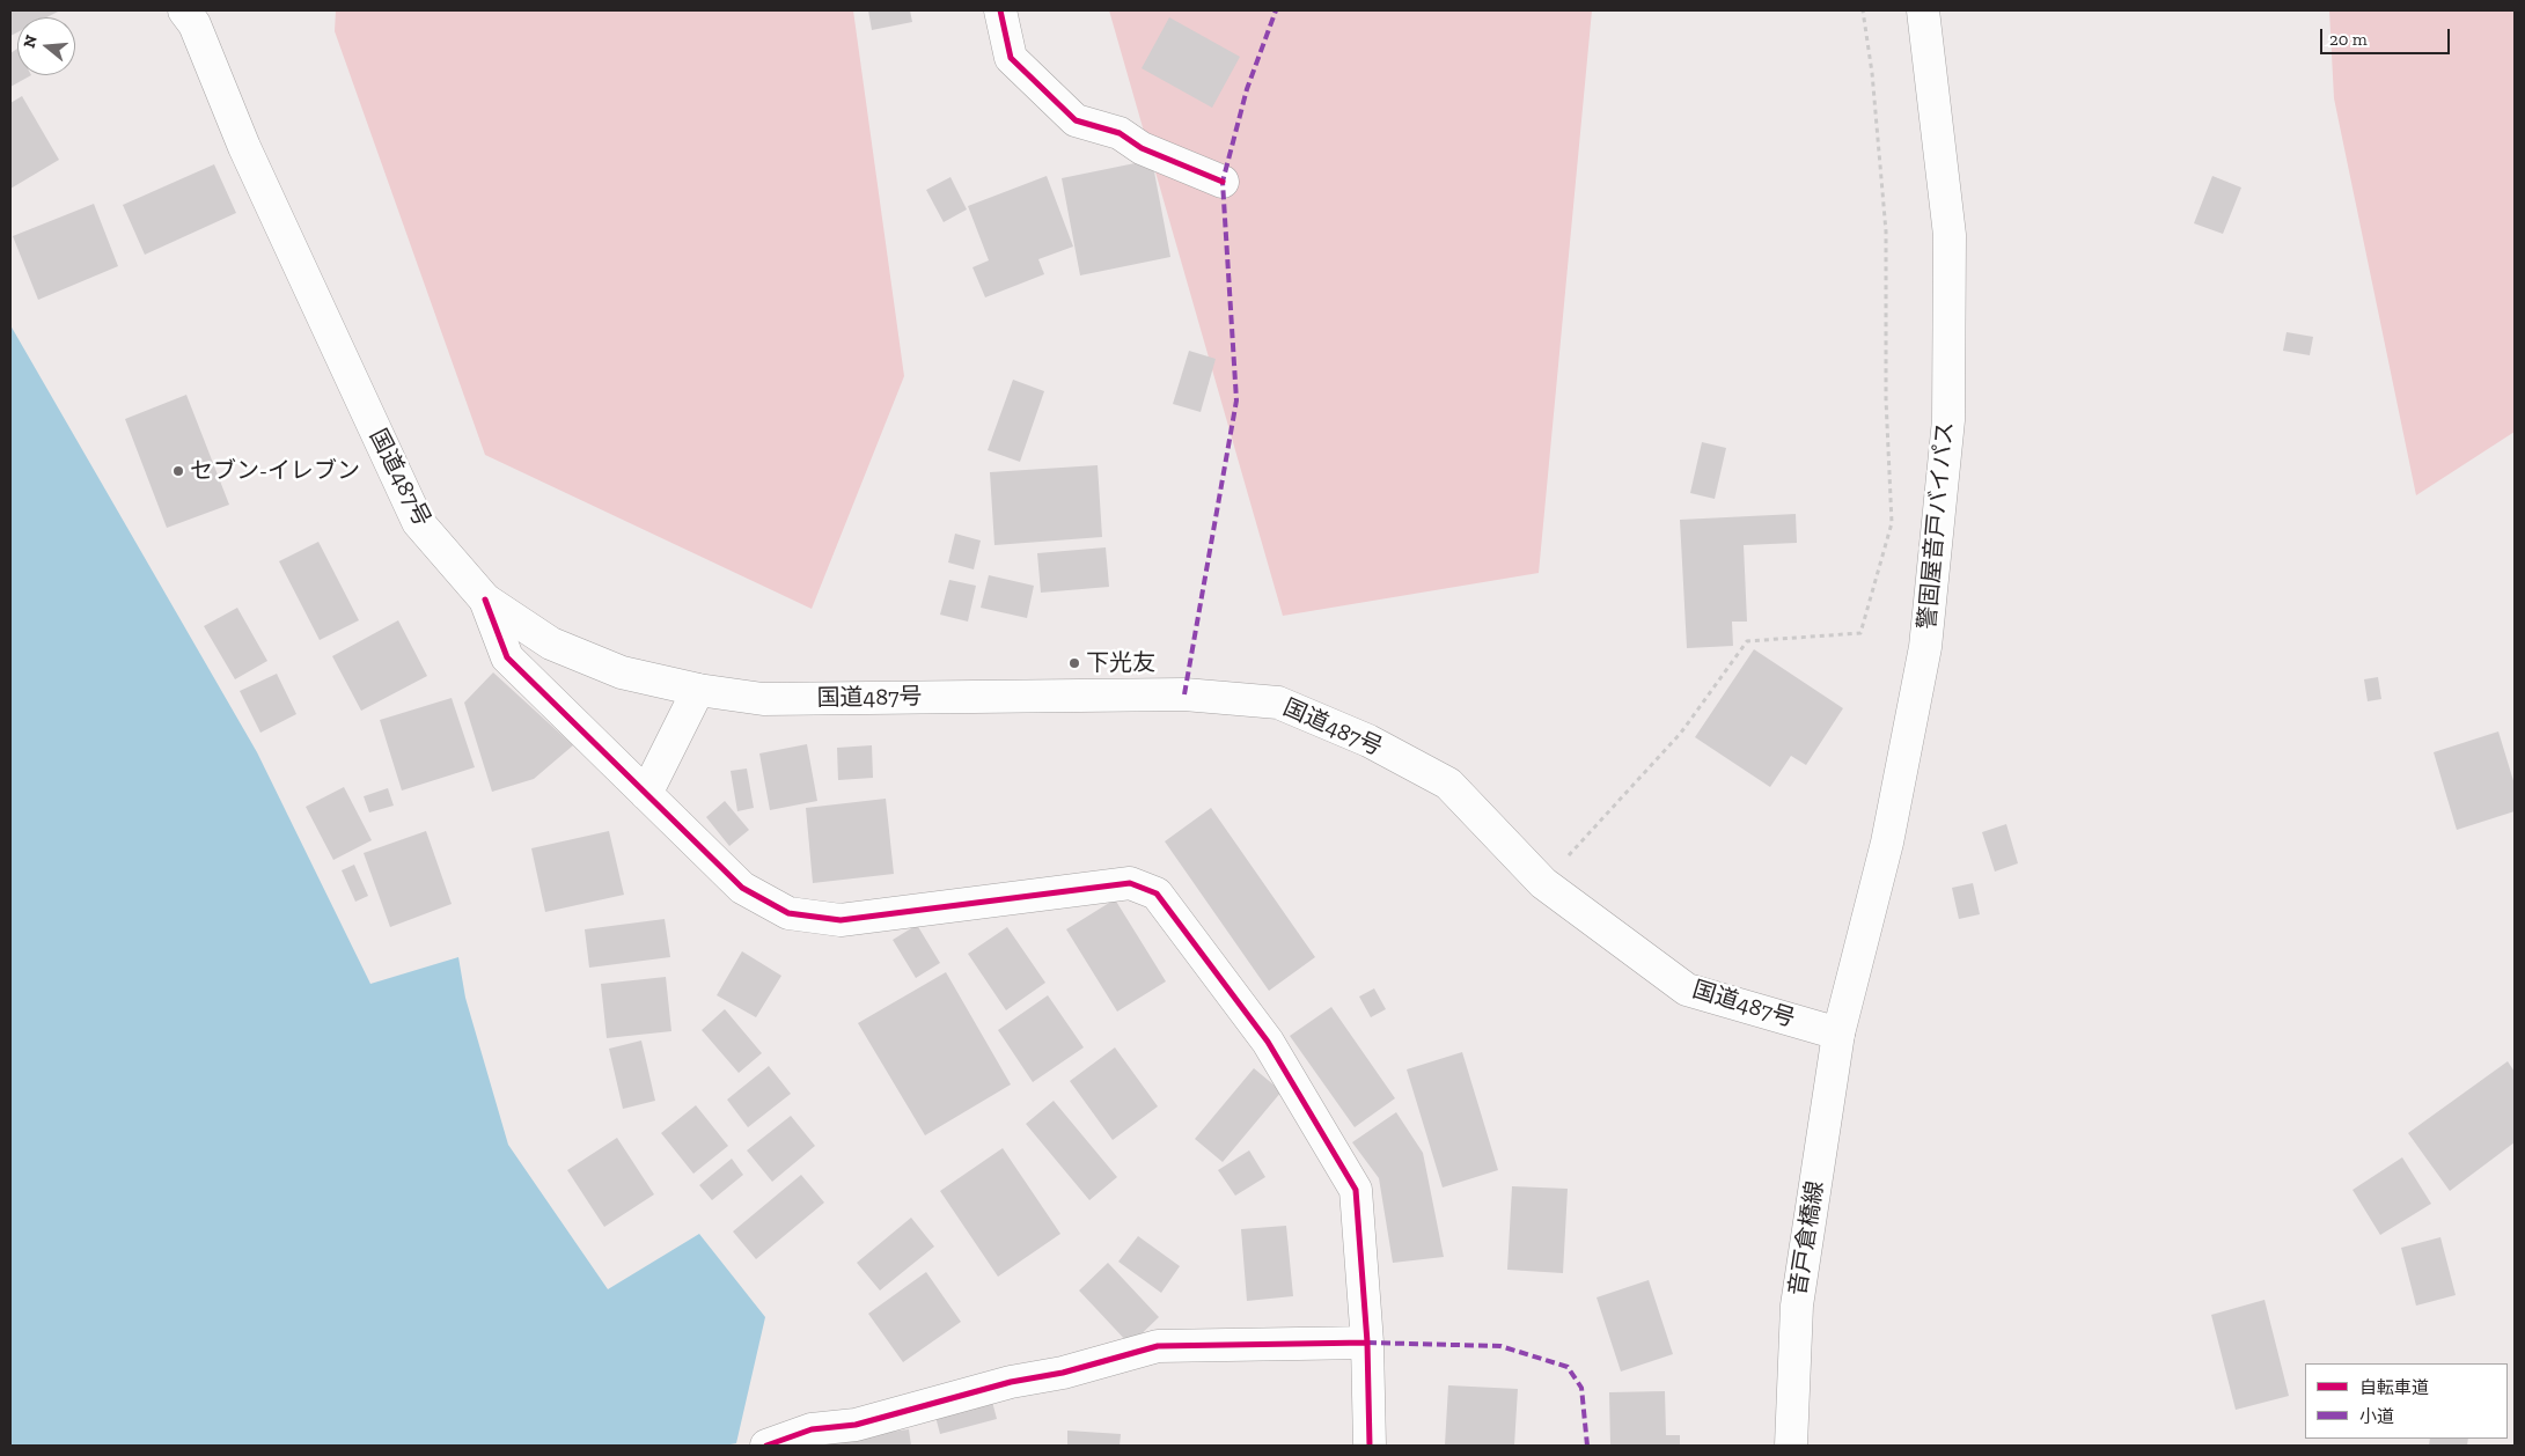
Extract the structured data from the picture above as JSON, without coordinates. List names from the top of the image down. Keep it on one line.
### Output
{"streets":{"main road":["国道487号","警固屋音戸バイパス","音戸倉橋線"]},"crossings":[["国道487号","警固屋音戸バイパス"],["国道487号","音戸倉橋線"],["警固屋音戸バイパス","音戸倉橋線"]],"places":["セブン-イレブン","下光友"],"legend":["自転車道","小道"],"scale_bar":"20 m","north":"left"}
